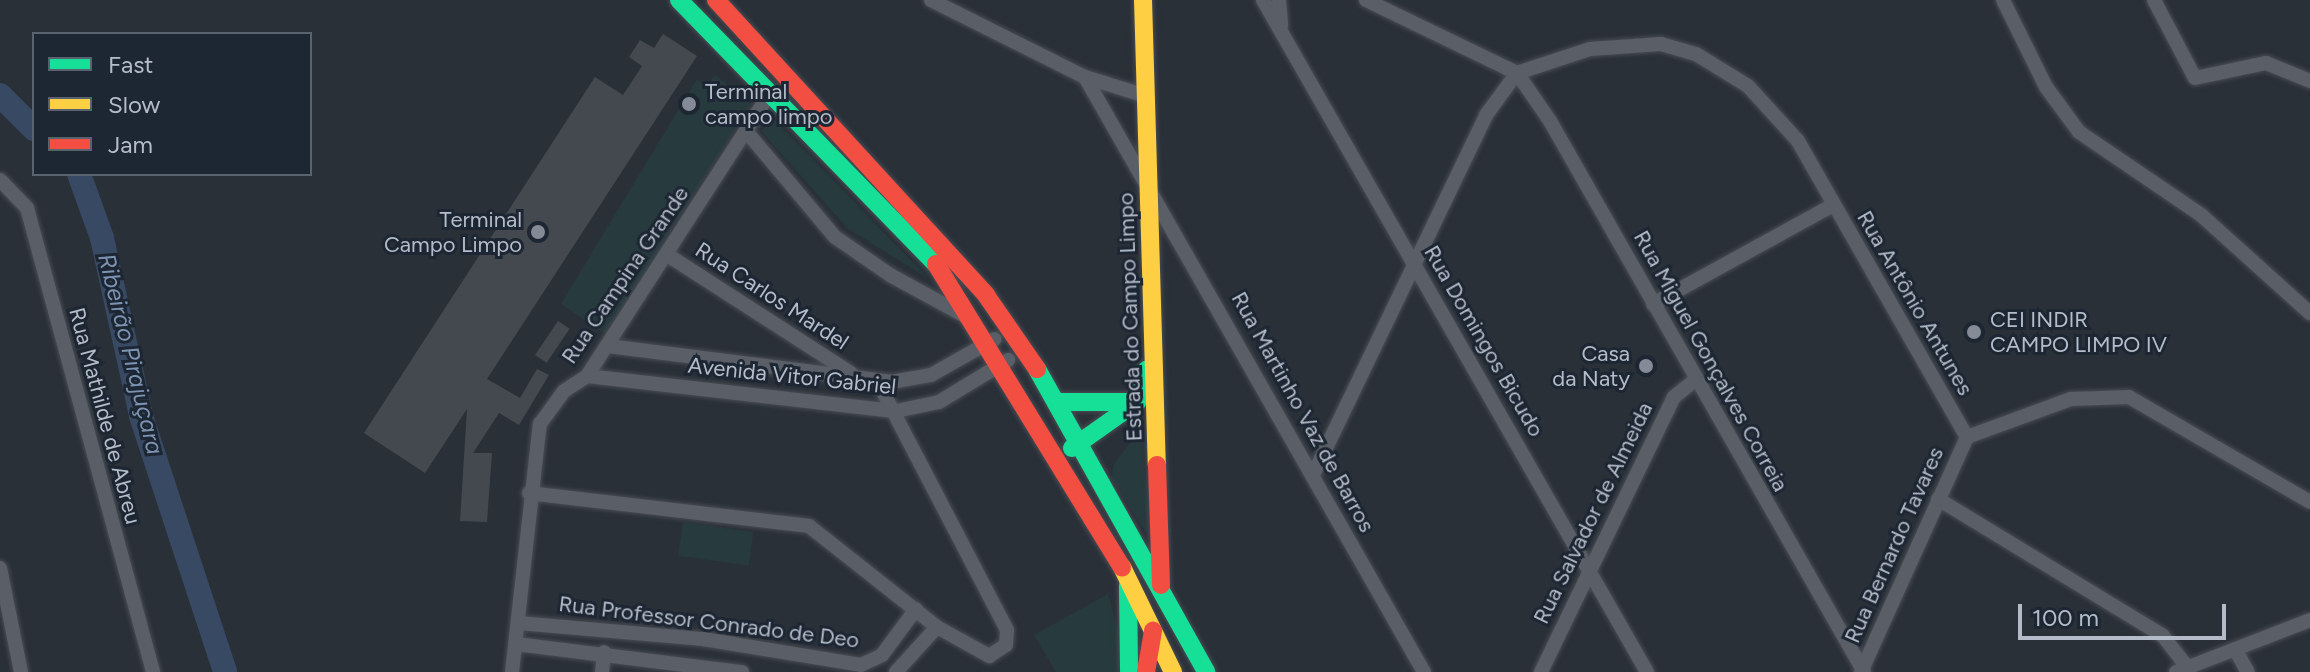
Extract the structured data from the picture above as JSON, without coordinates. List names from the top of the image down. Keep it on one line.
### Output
{"streets":{"main road":["Estrada do Campo Limpo"],"street":["Rua Campina Grande","Rua Carlos Mardel","Rua Antônio Antunes","Rua Domingos Bicudo","Rua Miguel Gonçalves Correia","Avenida Vitor Gabriel","Rua Martinho Vaz de Barros","Rua Mathilde de Abreu","Rua Salvador de Almeida","Rua Bernardo Tavares","Rua Professor Conrado de Deo"]},"crossings":[["Rua Campina Grande","Rua Carlos Mardel"],["Rua Campina Grande","Avenida Vitor Gabriel"],["Rua Campina Grande","Rua Professor Conrado de Deo"],["Rua Carlos Mardel","Avenida Vitor Gabriel"],["Rua Antônio Antunes","Rua Miguel Gonçalves Correia"],["Rua Antônio Antunes","Rua Bernardo Tavares"],["Estrada do Campo Limpo","Rua Martinho Vaz de Barros"],["Rua Domingos Bicudo","Rua Salvador de Almeida"],["Rua Miguel Gonçalves Correia","Rua Salvador de Almeida"],["Rua Miguel Gonçalves Correia","Rua Bernardo Tavares"]],"water":["Ribeirão Pirajuçara"],"places":["Terminal campo limpo","Terminal Campo Limpo","CEI INDIR CAMPO LIMPO IV","Casa da Naty"],"legend":["Fast","Slow","Jam"],"scale_bar":"100 m"}
